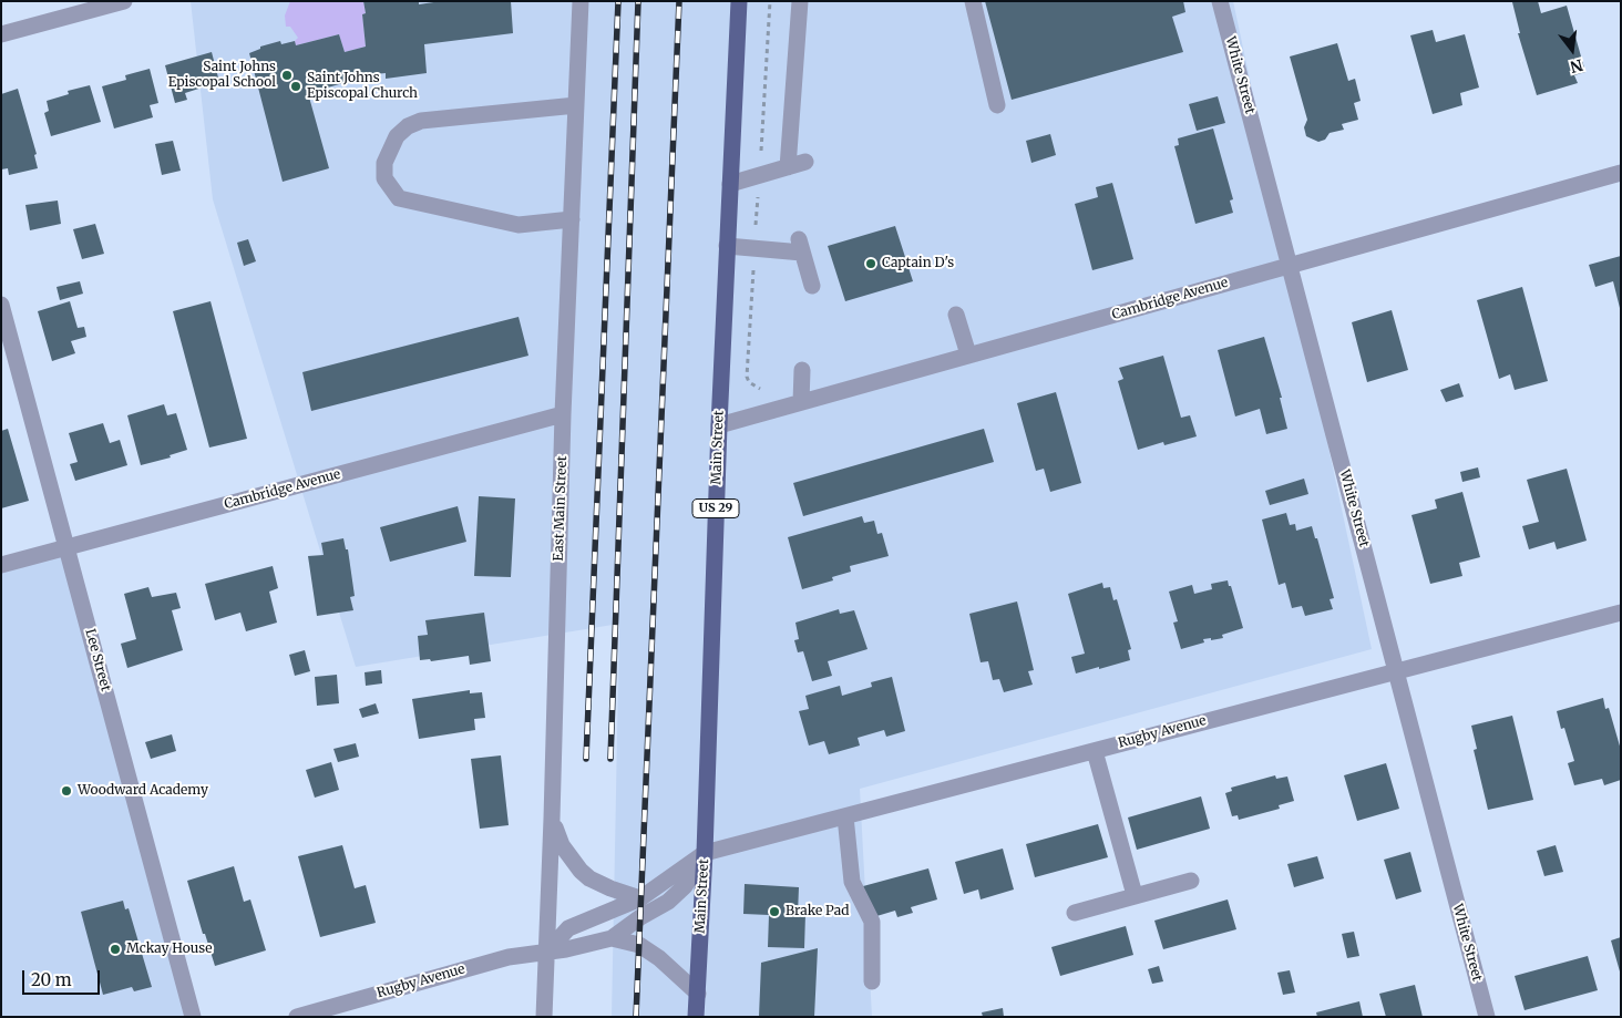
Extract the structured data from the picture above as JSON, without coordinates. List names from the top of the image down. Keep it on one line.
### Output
{"streets":{"main road":["Main Street","US 29"],"street":["White Street","Cambridge Avenue","East Main Street","Lee Street","Rugby Avenue"]},"crossings":[["White Street","Cambridge Avenue"],["White Street","Rugby Avenue"],["Cambridge Avenue","Main Street"],["Cambridge Avenue","East Main Street"],["Cambridge Avenue","Lee Street"],["Main Street","Rugby Avenue"],["East Main Street","Rugby Avenue"]],"places":["Saint Johns Episcopal School","Saint Johns Episcopal Church","Captain D's","Woodward Academy","Brake Pad","Mckay House"],"scale_bar":"20 m","north":"bottom"}
